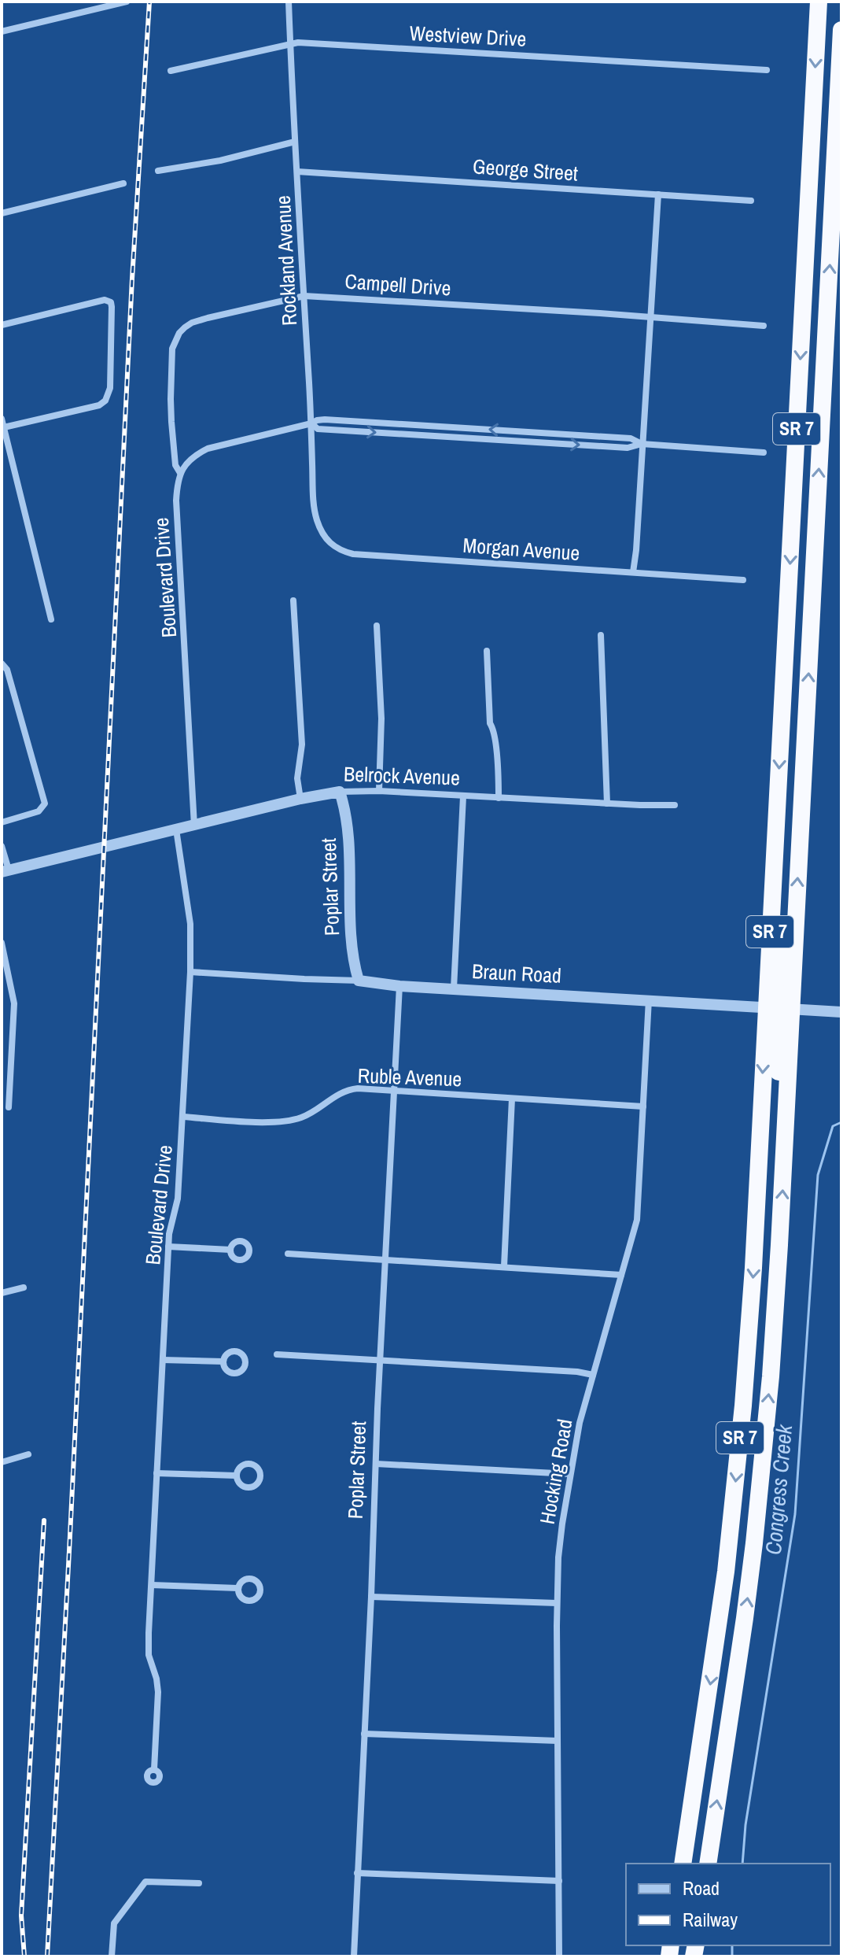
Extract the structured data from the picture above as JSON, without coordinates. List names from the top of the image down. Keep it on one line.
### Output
{"streets":{"highway":["SR 7"],"street":["Westview Drive","George Street","Rockland Avenue","Campell Drive","Morgan Avenue","Boulevard Drive","Belrock Avenue","Poplar Street","Braun Road","Ruble Avenue","Hocking Road"]},"crossings":[["Westview Drive","Rockland Avenue"],["George Street","Rockland Avenue"],["Rockland Avenue","Campell Drive"],["Rockland Avenue","Morgan Avenue"],["Campell Drive","Boulevard Drive"],["SR 7","Braun Road"],["Boulevard Drive","Belrock Avenue"],["Boulevard Drive","Braun Road"],["Boulevard Drive","Ruble Avenue"],["Belrock Avenue","Poplar Street"],["Poplar Street","Braun Road"],["Poplar Street","Ruble Avenue"],["Braun Road","Hocking Road"],["Ruble Avenue","Hocking Road"]],"water":["Congress Creek"],"legend":["Road","Railway"]}
